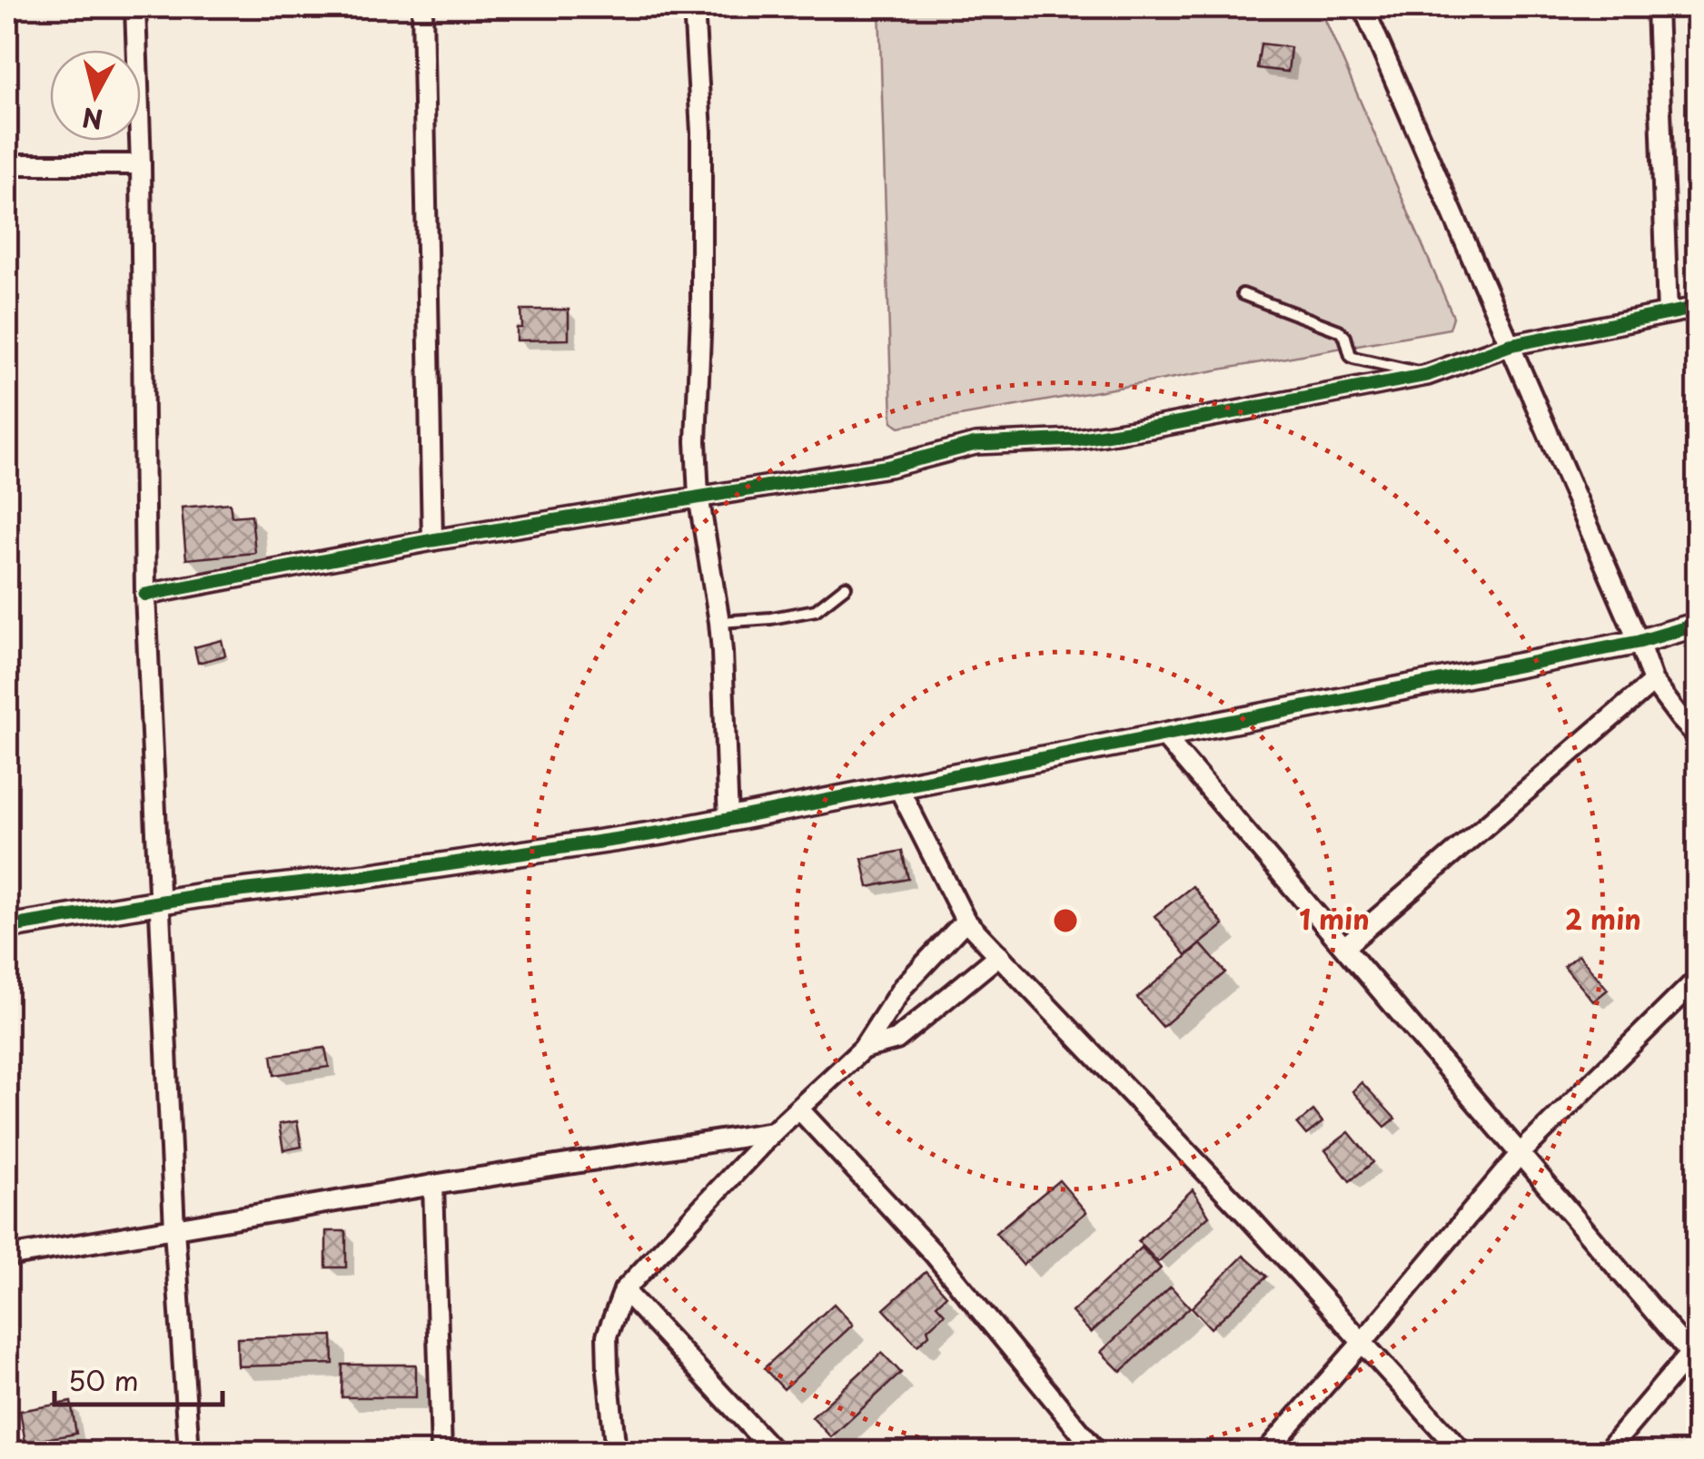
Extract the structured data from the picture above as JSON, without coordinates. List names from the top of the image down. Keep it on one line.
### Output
{"scale_bar":"50 m","north":"bottom","rings":["1 min","2 min"]}
